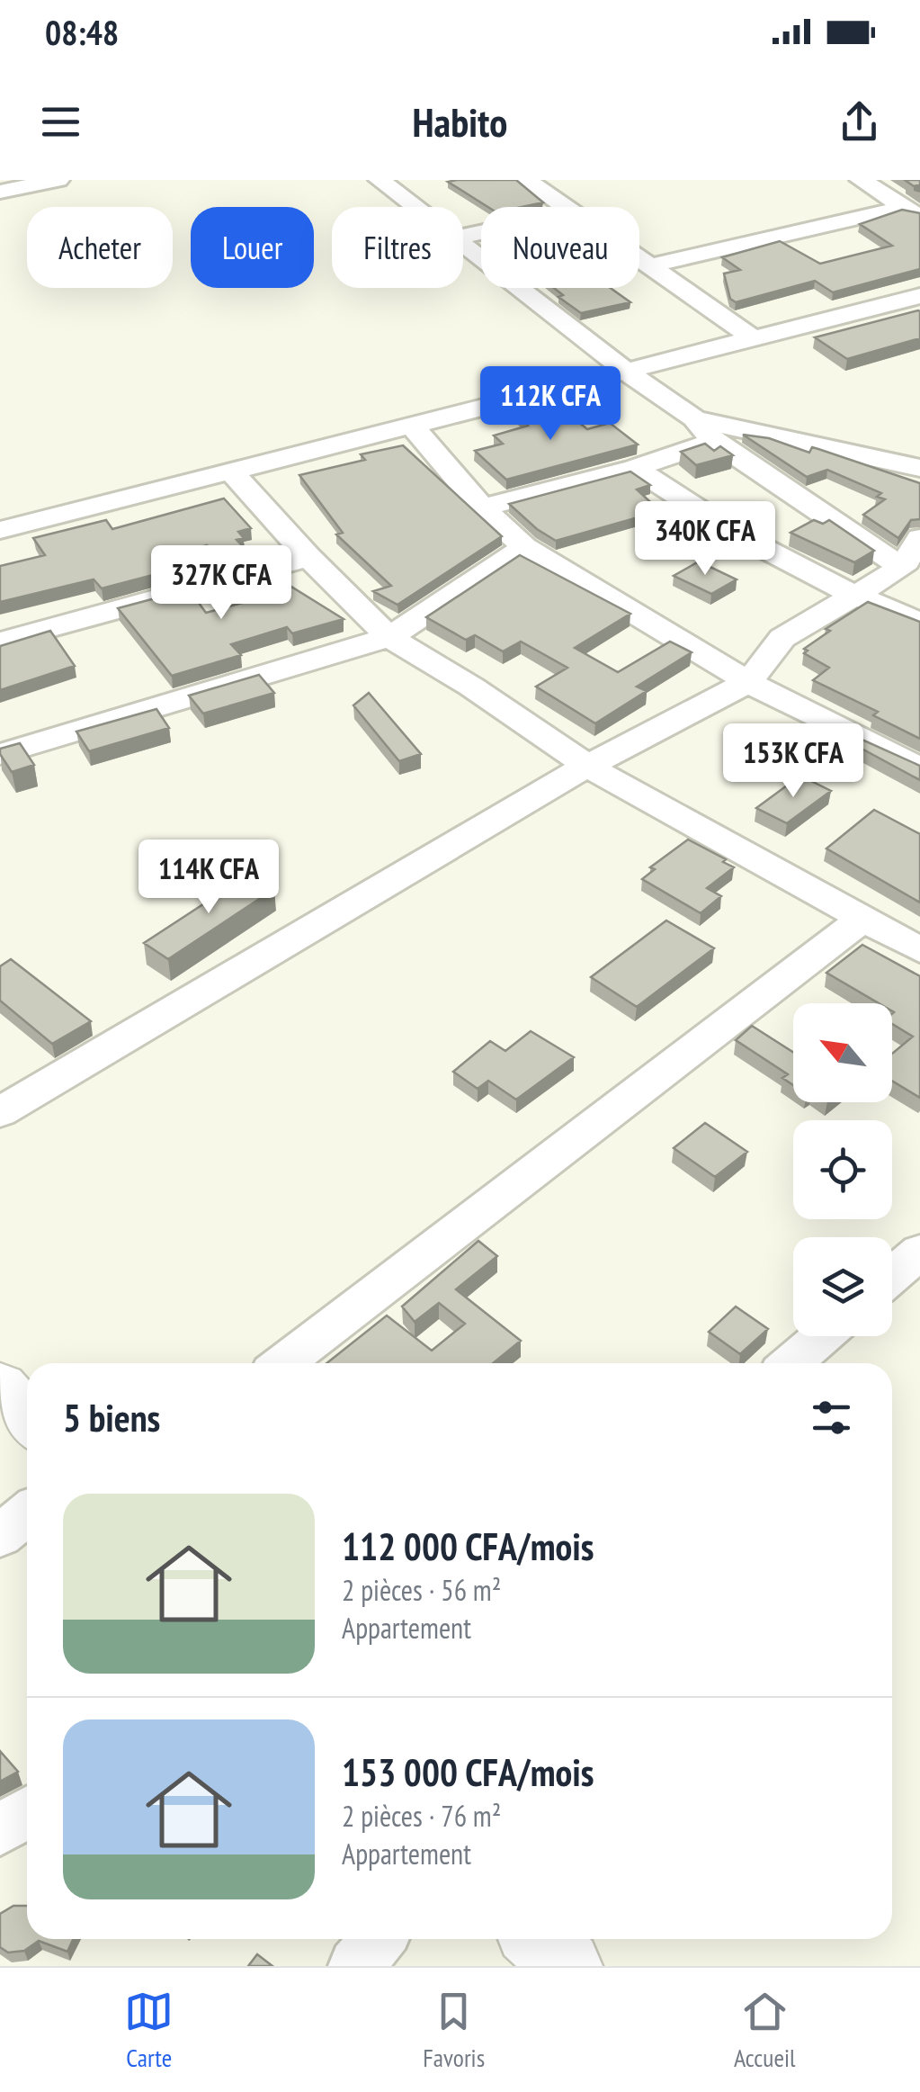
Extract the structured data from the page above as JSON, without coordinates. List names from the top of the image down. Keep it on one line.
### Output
{"north":"top left","page":{"status":"08:48","header":"Habito","chip":["Acheter","Louer","Filtres","Nouveau"],"price":["112K CFA","340K CFA","327K CFA","153K CFA","114K CFA"],"heading":"5 biens","list":[{"name":"112 000 CFA/mois","note":"2 pièces · 56 m² · Appartement"},{"name":"153 000 CFA/mois","note":"2 pièces · 76 m² · Appartement"}],"tabs":["Carte","Favoris","Accueil"]}}
